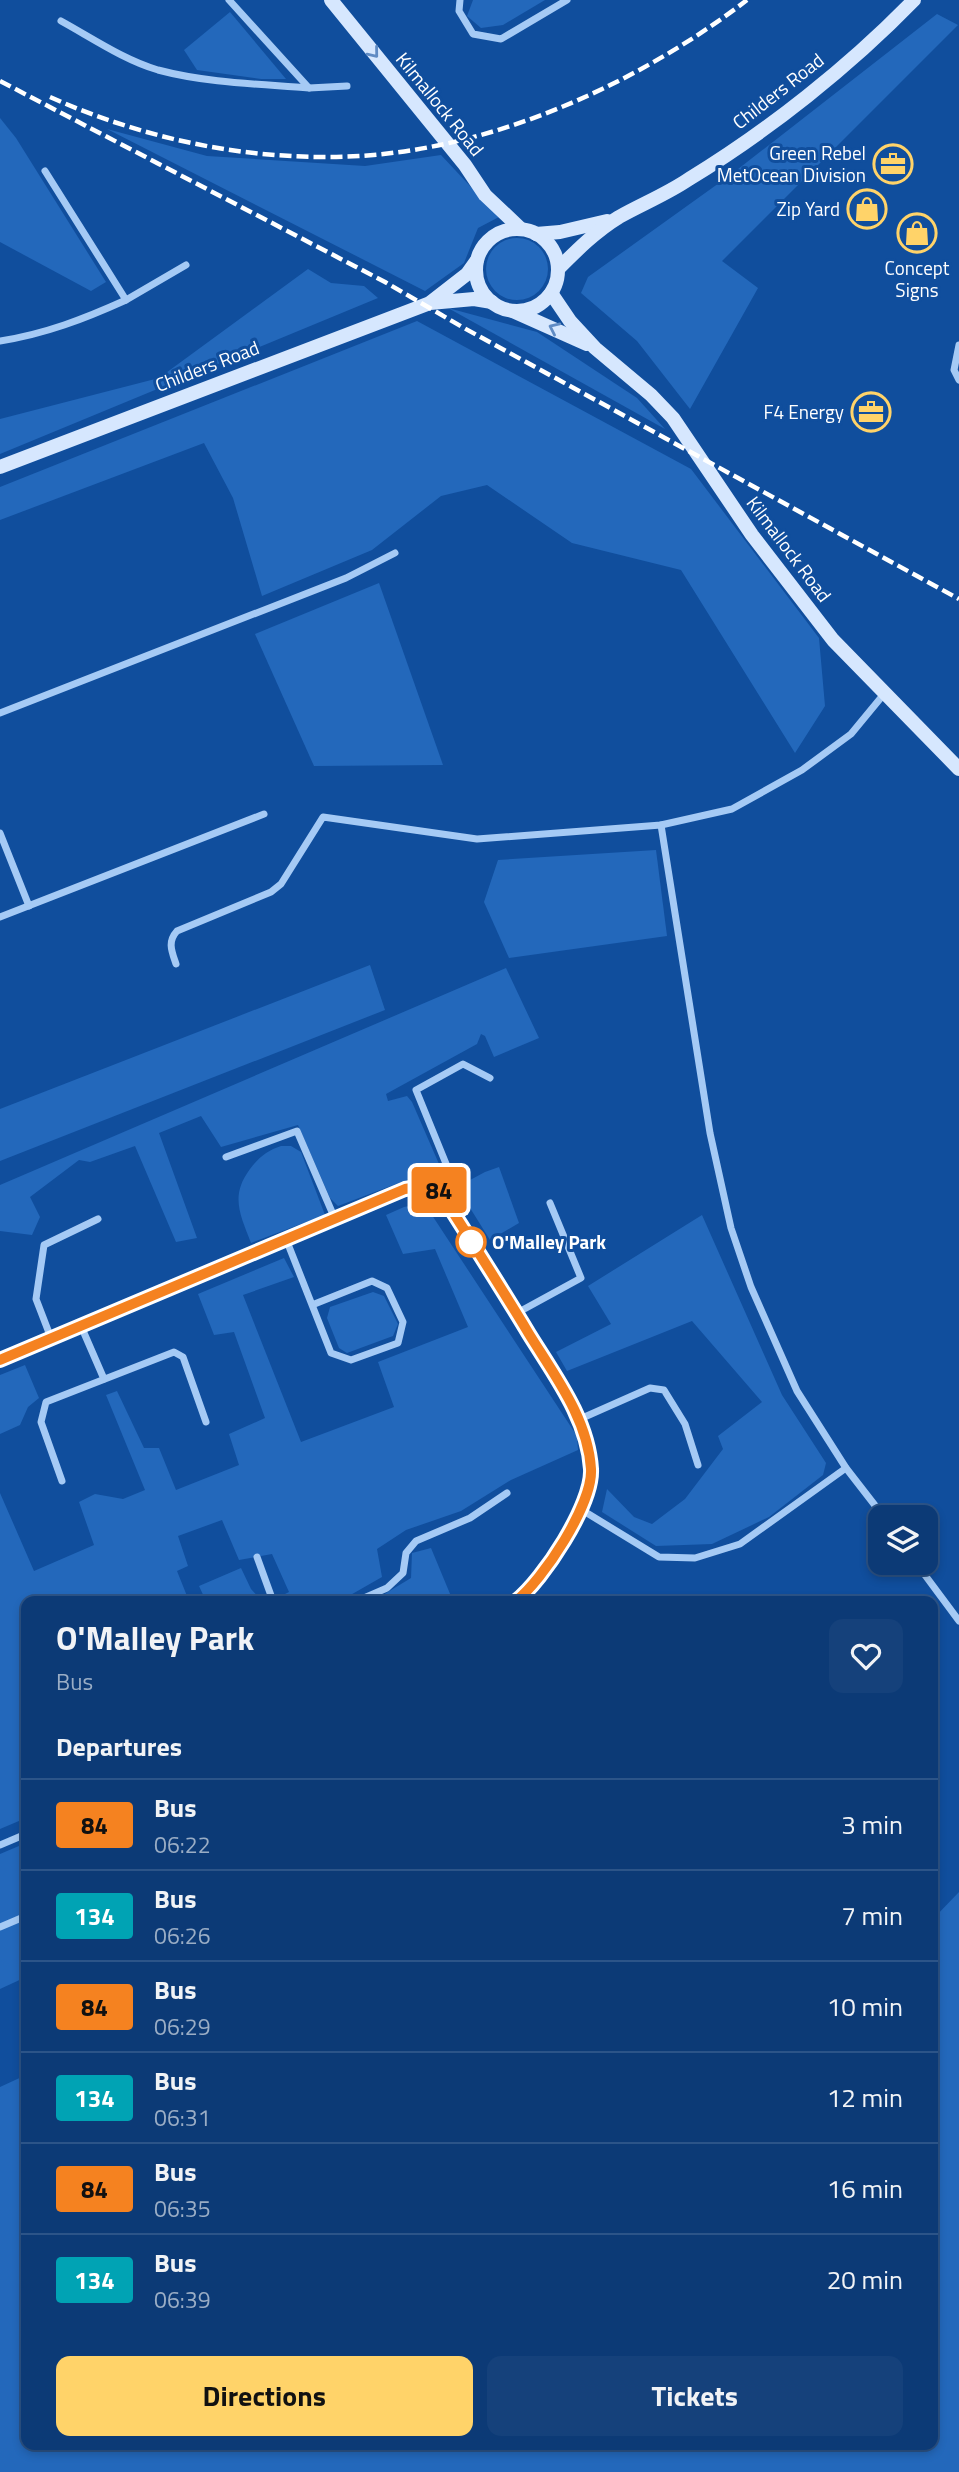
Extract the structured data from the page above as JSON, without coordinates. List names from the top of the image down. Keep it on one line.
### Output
{"streets":{"main road":["Childers Road","Kilmallock Road"]},"crossings":[["Childers Road","Kilmallock Road"]],"places":{"office":["Green Rebel MetOcean Division","F4 Energy"],"shop":["Zip Yard","Concept Signs"],"other":["O'Malley Park"]},"lines":["bus line 84"],"page":{"on_map":"84","heading":[["O'Malley Park","Bus"],"Departures"],"list":[{"mark":"84","name":"Bus","note":"06:22","value":"3 min"},{"mark":"134","name":"Bus","note":"06:26","value":"7 min"},{"mark":"84","name":"Bus","note":"06:29","value":"10 min"},{"mark":"134","name":"Bus","note":"06:31","value":"12 min"},{"mark":"84","name":"Bus","note":"06:35","value":"16 min"},{"mark":"134","name":"Bus","note":"06:39","value":"20 min"}],"buttons":["Directions","Tickets"]}}
